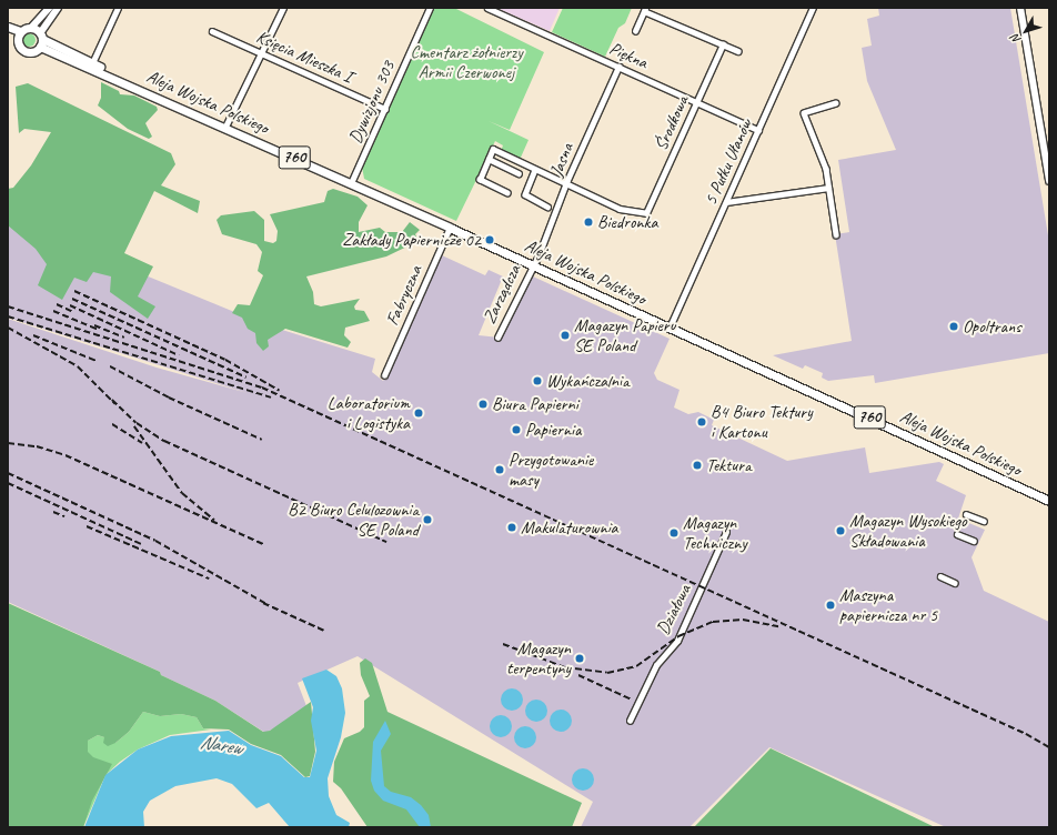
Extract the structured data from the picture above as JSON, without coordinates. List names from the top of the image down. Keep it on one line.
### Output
{"streets":{"main road":["Aleja Wojska Polskiego","760"],"street":["Piękna","Księcia Mieszka I","Dywizjonu 303","Środkowa","Jasna","5 Pułku Ułanów","Zarządcza","Fabryczna","Działowa"]},"crossings":[["Piękna","Środkowa"],["Piękna","Jasna"],["Piękna","5 Pułku Ułanów"],["Księcia Mieszka I","Dywizjonu 303"],["Aleja Wojska Polskiego","Dywizjonu 303"],["Aleja Wojska Polskiego","760"],["Aleja Wojska Polskiego","Jasna"],["Aleja Wojska Polskiego","5 Pułku Ułanów"],["Aleja Wojska Polskiego","Zarządcza"],["Aleja Wojska Polskiego","Fabryczna"],["Środkowa","Jasna"],["Jasna","Zarządcza"]],"water":["Narew"],"parks":["Cmentarz żołnierzy Armii Czerwonej"],"places":["Biedronka","Zakłady Papiernicze 02","Opoltrans","Magazyn Papieru SE Poland","Wykańczalnia","Biura Papierni","Laboratorium i Logistyka","B4 Biuro Tektury i Kartonu","Papiernia","Tektura","Przygotowanie masy","B2 Biuro Celulozownia SE Poland","Makulaturownia","Magazyn Wysokiego Składowania","Magazyn Techniczny","Maszyna papiernicza nr 5","Magazyn terpentyny"],"north":"bottom left"}
